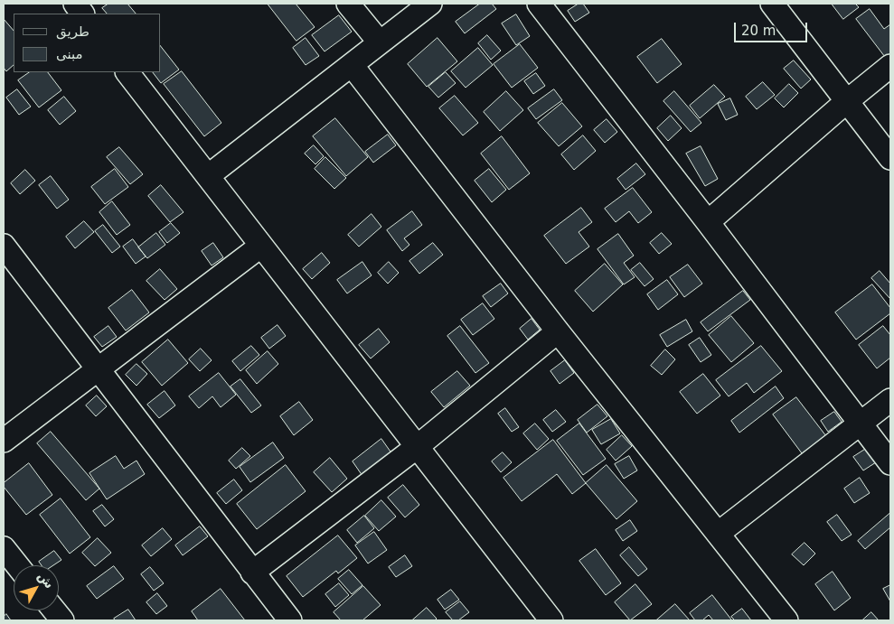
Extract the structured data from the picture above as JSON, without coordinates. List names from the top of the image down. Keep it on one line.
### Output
{"legend":["طريق","مبنى"],"scale_bar":"20 m","north":"top right"}
